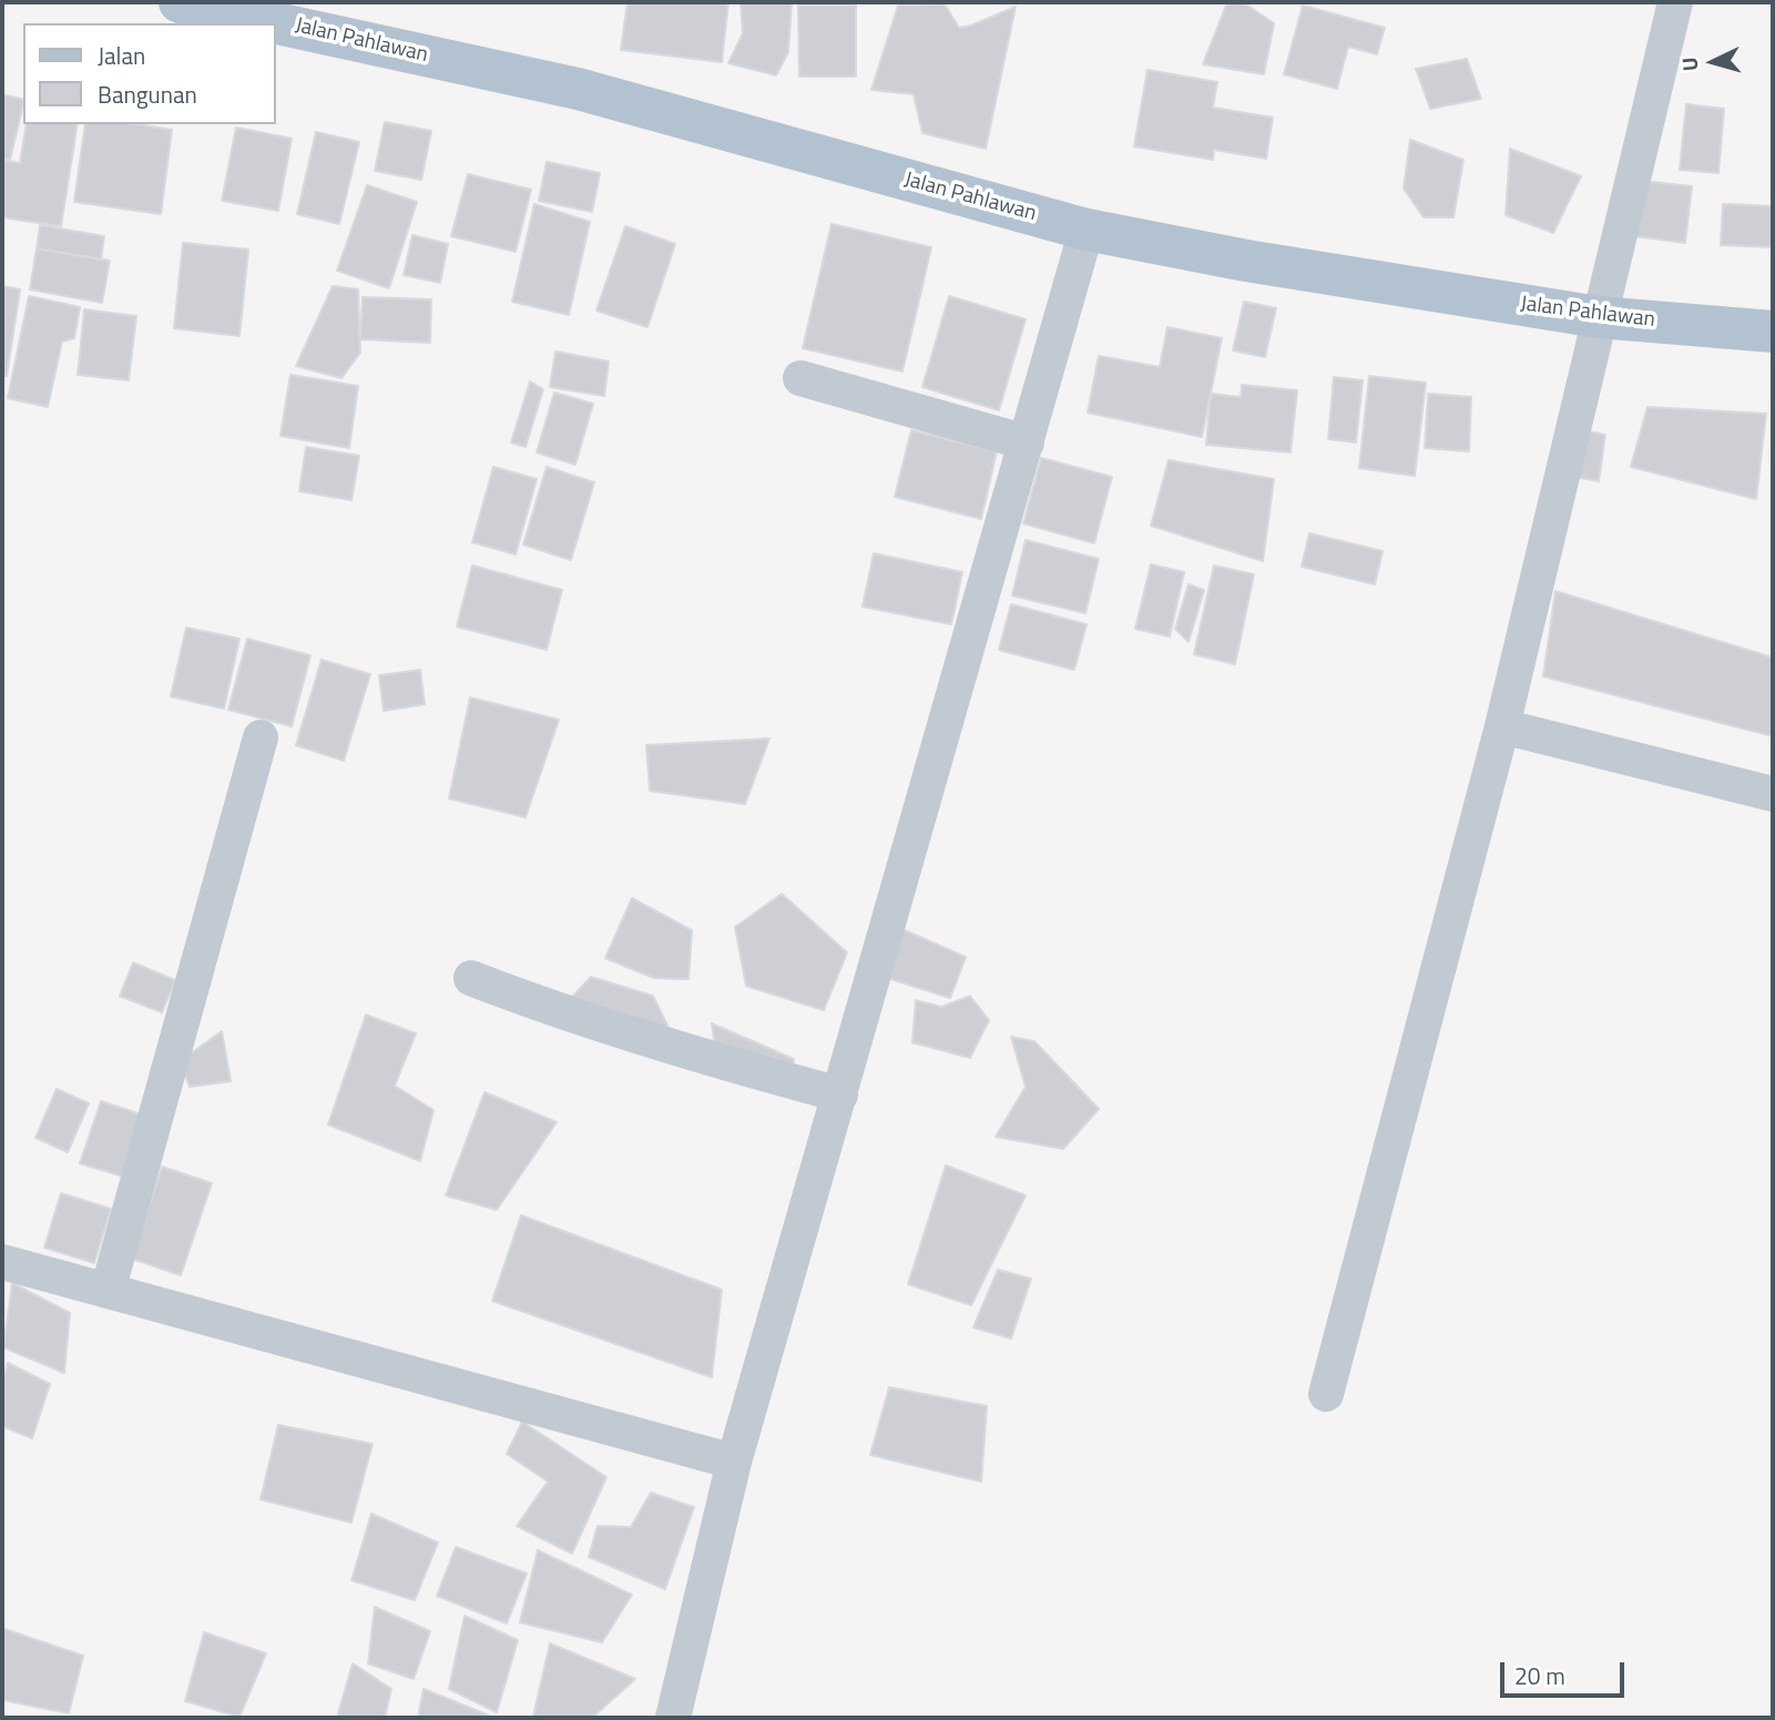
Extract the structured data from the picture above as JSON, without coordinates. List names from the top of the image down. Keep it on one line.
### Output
{"streets":{"main road":["Jalan Pahlawan"]},"legend":["Jalan","Bangunan"],"scale_bar":"20 m","north":"left"}
